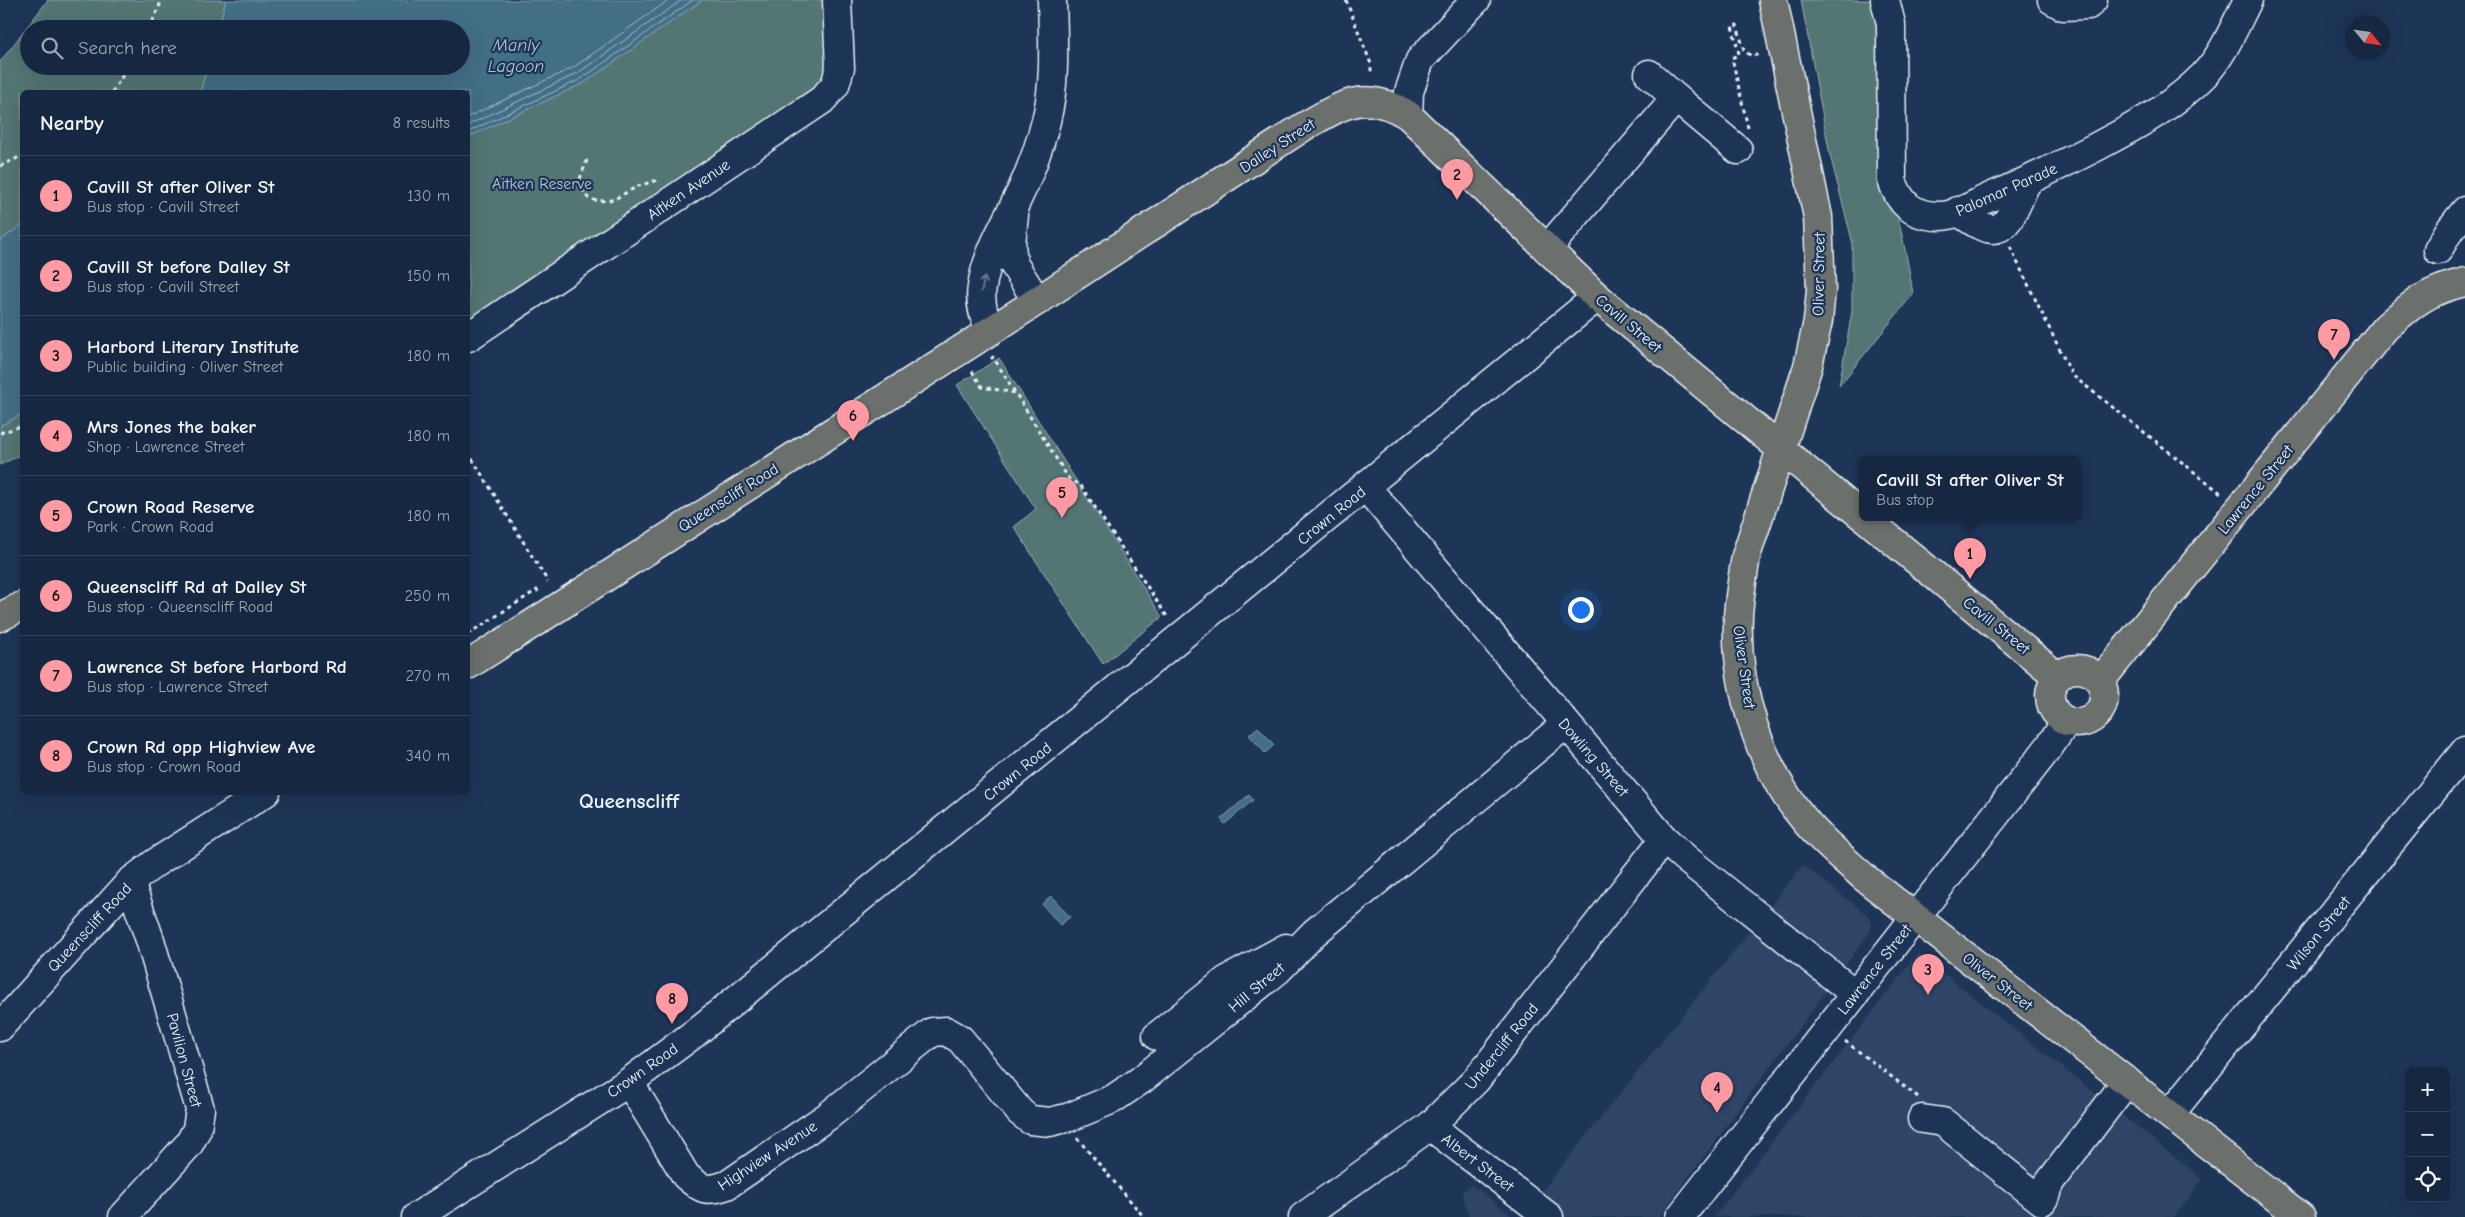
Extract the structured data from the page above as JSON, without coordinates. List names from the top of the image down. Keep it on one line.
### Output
{"streets":{"main road":["Dalley Street","Oliver Street","Cavill Street","Lawrence Street","Queenscliff Road"],"street":["Aitken Avenue","Palomar Parade","Crown Road","Dowling Street","Wilson Street","Hill Street","Undercliff Road","Pavilion Street","Highview Avenue","Albert Street"]},"crossings":[["Dalley Street","Cavill Street"],["Dalley Street","Queenscliff Road"],["Oliver Street","Cavill Street"],["Oliver Street","Lawrence Street"],["Oliver Street","Wilson Street"],["Cavill Street","Lawrence Street"],["Cavill Street","Crown Road"],["Lawrence Street","Dowling Street"],["Queenscliff Road","Pavilion Street"],["Crown Road","Dowling Street"],["Crown Road","Highview Avenue"],["Dowling Street","Hill Street"],["Dowling Street","Undercliff Road"],["Hill Street","Highview Avenue"],["Undercliff Road","Albert Street"]],"districts":["Queenscliff"],"water":["Manly Lagoon"],"parks":["Aitken Reserve"],"north":"bottom right","page":{"search":"Search here","heading":["Nearby","8 results"],"list":[{"mark":"1","name":"Cavill St after Oliver St","note":"Bus stop · Cavill Street","value":"130 m"},{"mark":"2","name":"Cavill St before Dalley St","note":"Bus stop · Cavill Street","value":"150 m"},{"mark":"3","name":"Harbord Literary Institute","note":"Public building · Oliver Street","value":"180 m"},{"mark":"4","name":"Mrs Jones the baker","note":"Shop · Lawrence Street","value":"180 m"},{"mark":"5","name":"Crown Road Reserve","note":"Park · Crown Road","value":"180 m"},{"mark":"6","name":"Queenscliff Rd at Dalley St","note":"Bus stop · Queenscliff Road","value":"250 m"},{"mark":"7","name":"Lawrence St before Harbord Rd","note":"Bus stop · Lawrence Street","value":"270 m"},{"mark":"8","name":"Crown Rd opp Highview Ave","note":"Bus stop · Crown Road","value":"340 m"}],"pins":["2","7","6","5","1","3","8","4"],"popup":["Cavill St after Oliver St","Bus stop"],"map_buttons":["+","−"]}}
